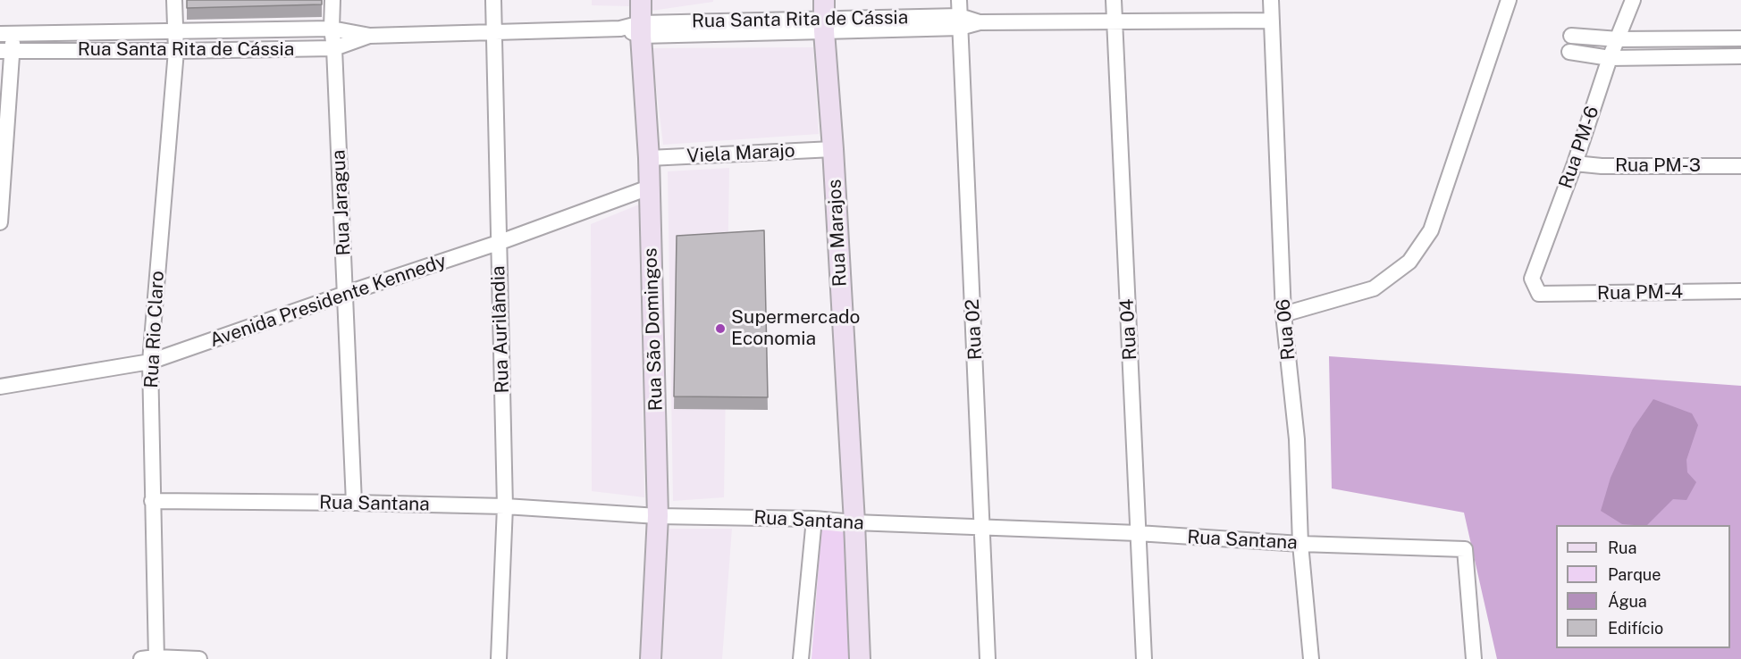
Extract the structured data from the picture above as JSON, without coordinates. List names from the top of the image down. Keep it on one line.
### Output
{"streets":{"street":["Rua Santa Rita de Cássia","Rua PM-6","Viela Marajo","Rua PM-3","Rua Jaragua","Rua Marajos","Rua PM-4","Avenida Presidente Kennedy","Rua Rio Claro","Rua Aurilândia","Rua São Domingos","Rua 02","Rua 04","Rua 06","Rua Santana"]},"crossings":[["Rua Santa Rita de Cássia","Rua Jaragua"],["Rua Santa Rita de Cássia","Rua Marajos"],["Rua Santa Rita de Cássia","Rua Rio Claro"],["Rua Santa Rita de Cássia","Rua Aurilândia"],["Rua Santa Rita de Cássia","Rua São Domingos"],["Rua Santa Rita de Cássia","Rua 02"],["Rua Santa Rita de Cássia","Rua 04"],["Rua Santa Rita de Cássia","Rua 06"],["Rua PM-6","Rua PM-3"],["Rua PM-6","Rua PM-4"],["Viela Marajo","Rua Marajos"],["Viela Marajo","Rua São Domingos"],["Rua Jaragua","Avenida Presidente Kennedy"],["Rua Jaragua","Rua Santana"],["Rua Marajos","Rua Santana"],["Avenida Presidente Kennedy","Rua Rio Claro"],["Avenida Presidente Kennedy","Rua Aurilândia"],["Avenida Presidente Kennedy","Rua São Domingos"],["Rua Rio Claro","Rua Santana"],["Rua Aurilândia","Rua Santana"],["Rua São Domingos","Rua Santana"],["Rua 02","Rua Santana"],["Rua 04","Rua Santana"],["Rua 06","Rua Santana"]],"places":["Supermercado Economia"],"legend":["Rua","Parque","Água","Edifício"]}
